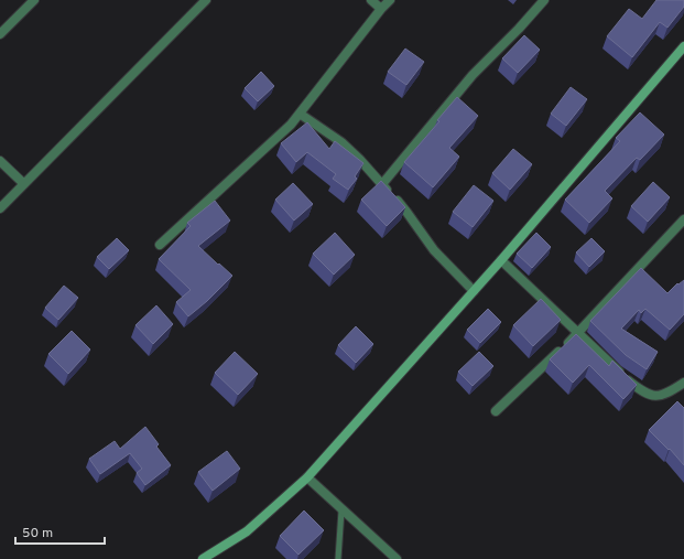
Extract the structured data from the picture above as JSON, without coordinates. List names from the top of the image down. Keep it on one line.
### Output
{"scale_bar":"50 m"}
